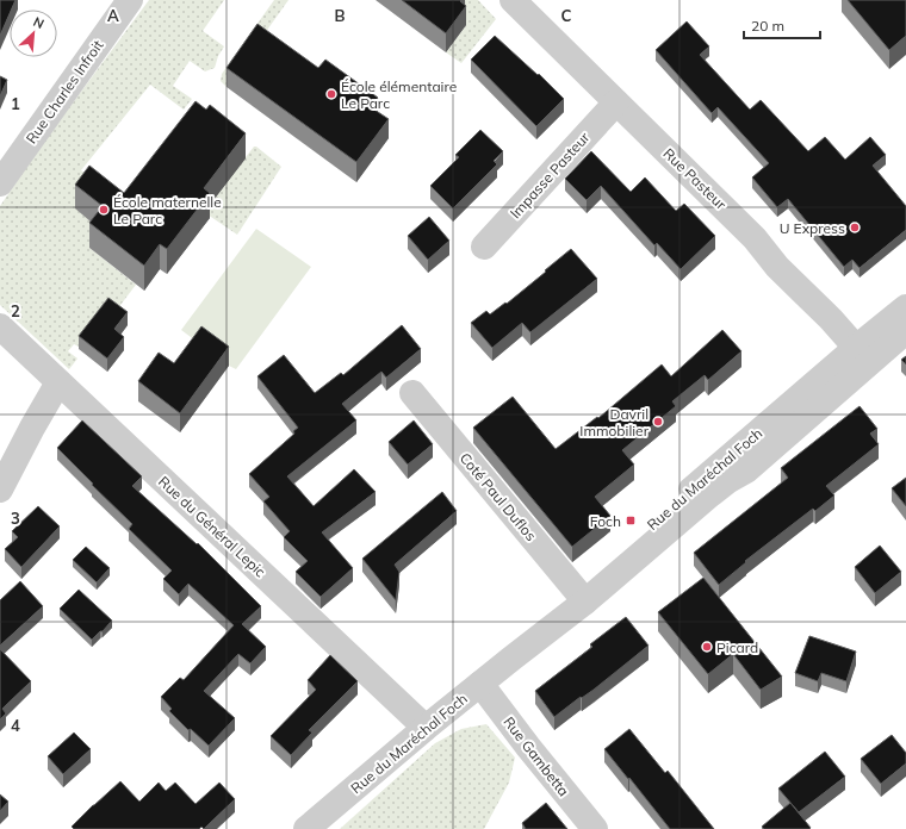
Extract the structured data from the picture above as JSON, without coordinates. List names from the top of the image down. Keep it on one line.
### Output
{"streets":{"street":["Rue Charles Infroit","Impasse Pasteur","Rue Pasteur","Rue du Maréchal Foch","Coté Paul Duflos","Rue du Général Lepic","Rue Gambetta"]},"crossings":[["Impasse Pasteur","Rue Pasteur"],["Rue Pasteur","Rue du Maréchal Foch"],["Rue du Maréchal Foch","Coté Paul Duflos"],["Rue du Maréchal Foch","Rue du Général Lepic"],["Rue du Maréchal Foch","Rue Gambetta"]],"places":{"other":["École élémentaire Le Parc","École maternelle Le Parc","U Express","Davril Immobilier","Picard"],"transit":["Foch"]},"scale_bar":"20 m","north":"top right","grid":{"columns":["A","B","C"],"rows":["1","2","3","4"]}}
